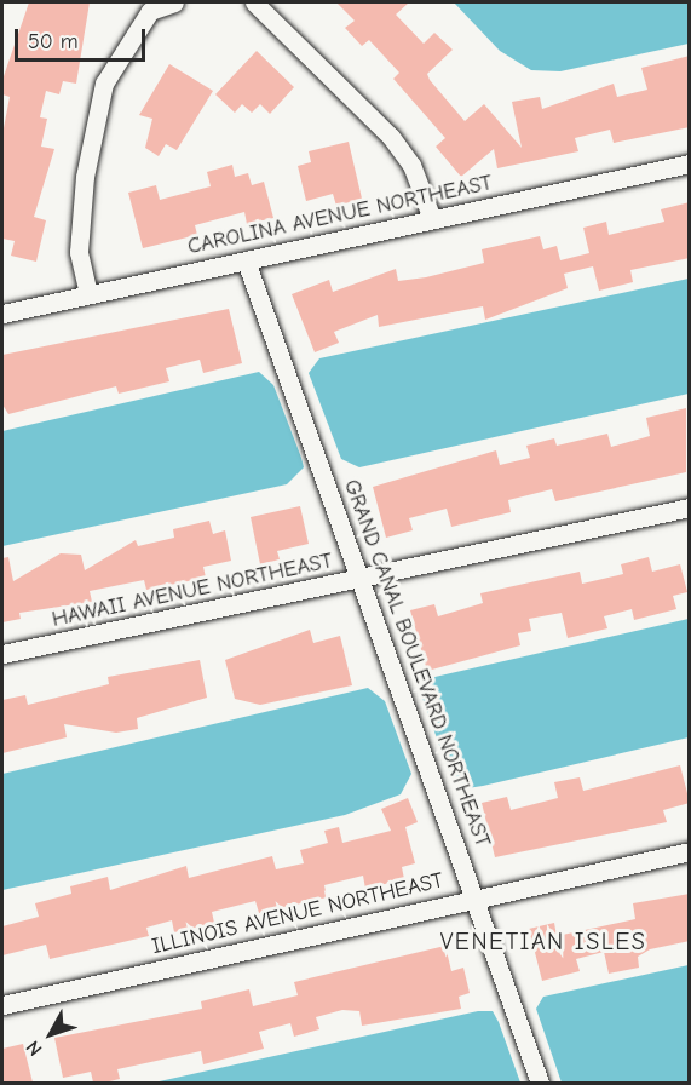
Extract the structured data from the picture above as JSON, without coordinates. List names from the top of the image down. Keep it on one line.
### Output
{"streets":{"street":["CAROLINA AVENUE NORTHEAST","HAWAII AVENUE NORTHEAST","GRAND CANAL BOULEVARD NORTHEAST","ILLINOIS AVENUE NORTHEAST"]},"crossings":[["CAROLINA AVENUE NORTHEAST","GRAND CANAL BOULEVARD NORTHEAST"],["HAWAII AVENUE NORTHEAST","GRAND CANAL BOULEVARD NORTHEAST"],["GRAND CANAL BOULEVARD NORTHEAST","ILLINOIS AVENUE NORTHEAST"]],"districts":["VENETIAN ISLES"],"scale_bar":"50 m","north":"bottom left"}
